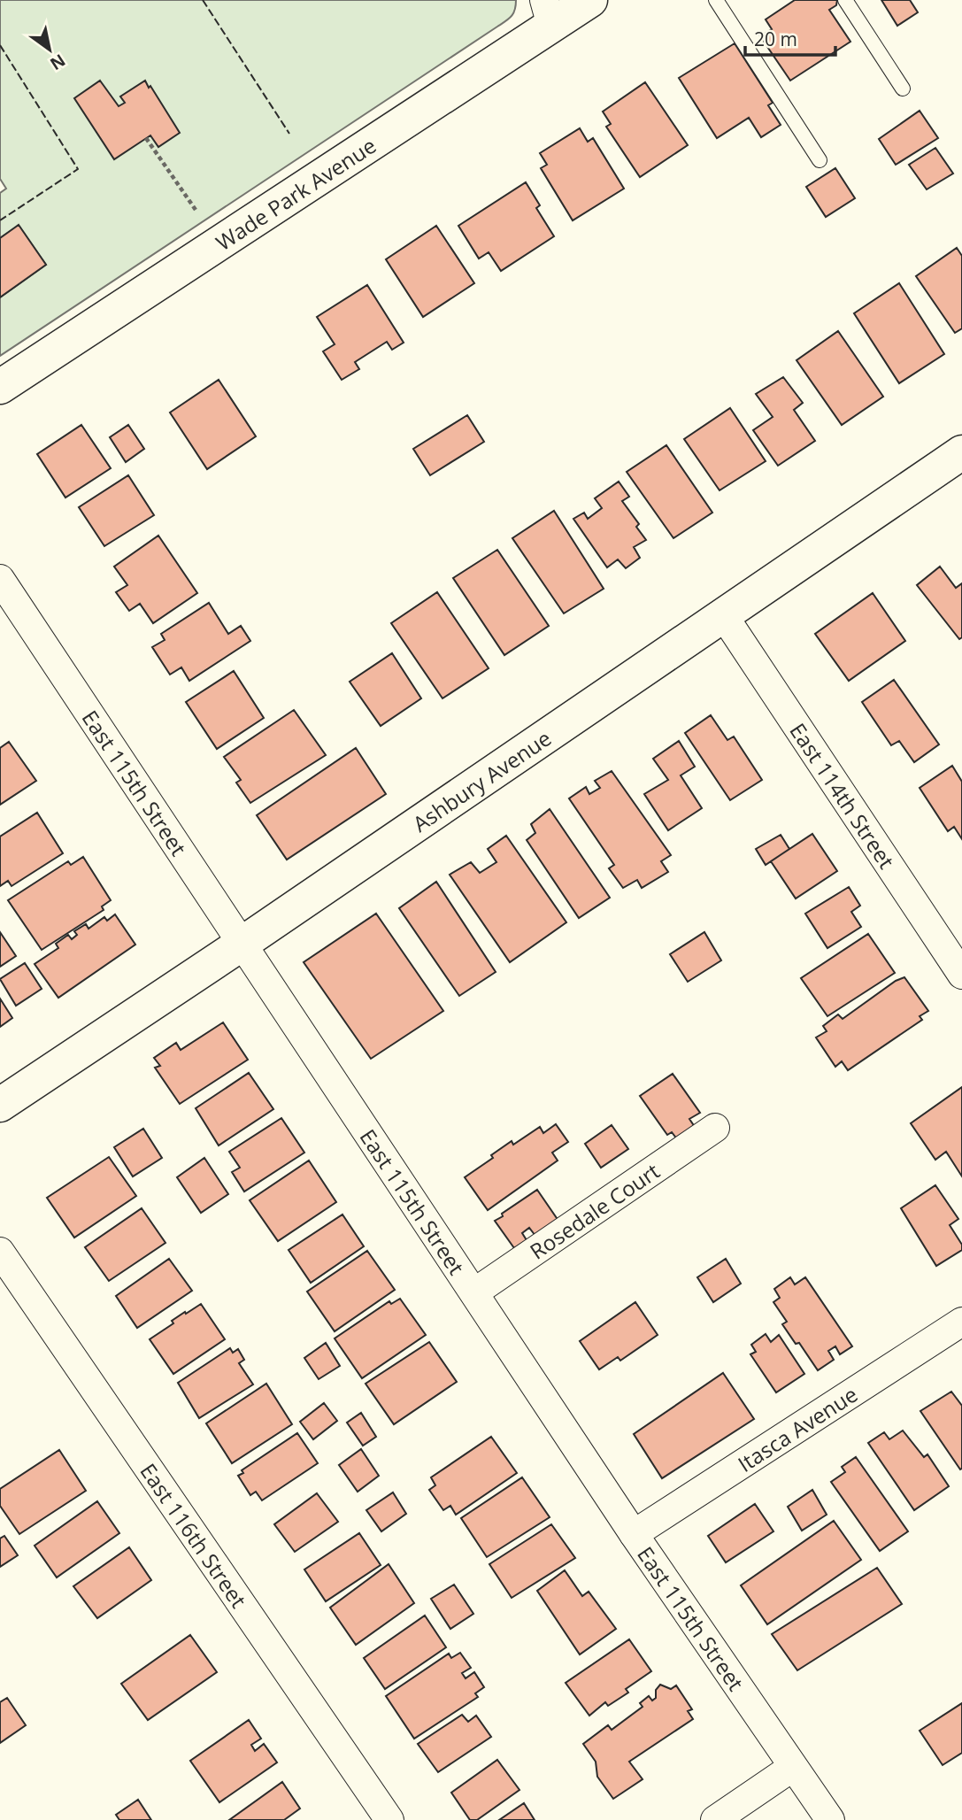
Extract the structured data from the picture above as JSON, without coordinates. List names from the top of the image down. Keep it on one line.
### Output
{"streets":{"street":["Wade Park Avenue","Ashbury Avenue","East 115th Street","East 114th Street","Rosedale Court","Itasca Avenue","East 116th Street"]},"crossings":[["Ashbury Avenue","East 115th Street"],["Ashbury Avenue","East 114th Street"],["East 115th Street","Rosedale Court"],["East 115th Street","Itasca Avenue"]],"scale_bar":"20 m","north":"bottom right"}
